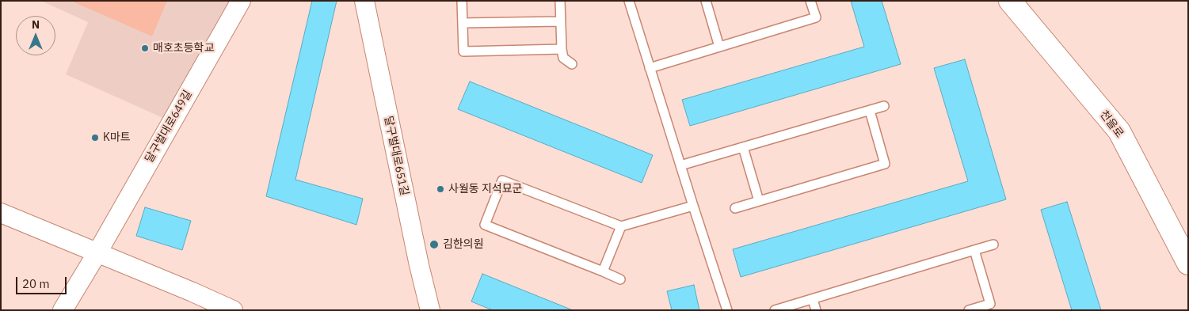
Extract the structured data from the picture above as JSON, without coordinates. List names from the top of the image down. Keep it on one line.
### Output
{"streets":{"street":["천을로","달구벌대로649길","달구벌대로651길"]},"places":["매호초등학교","K마트","사월동 지석묘군","김한의원"],"scale_bar":"20 m","north":"top"}
